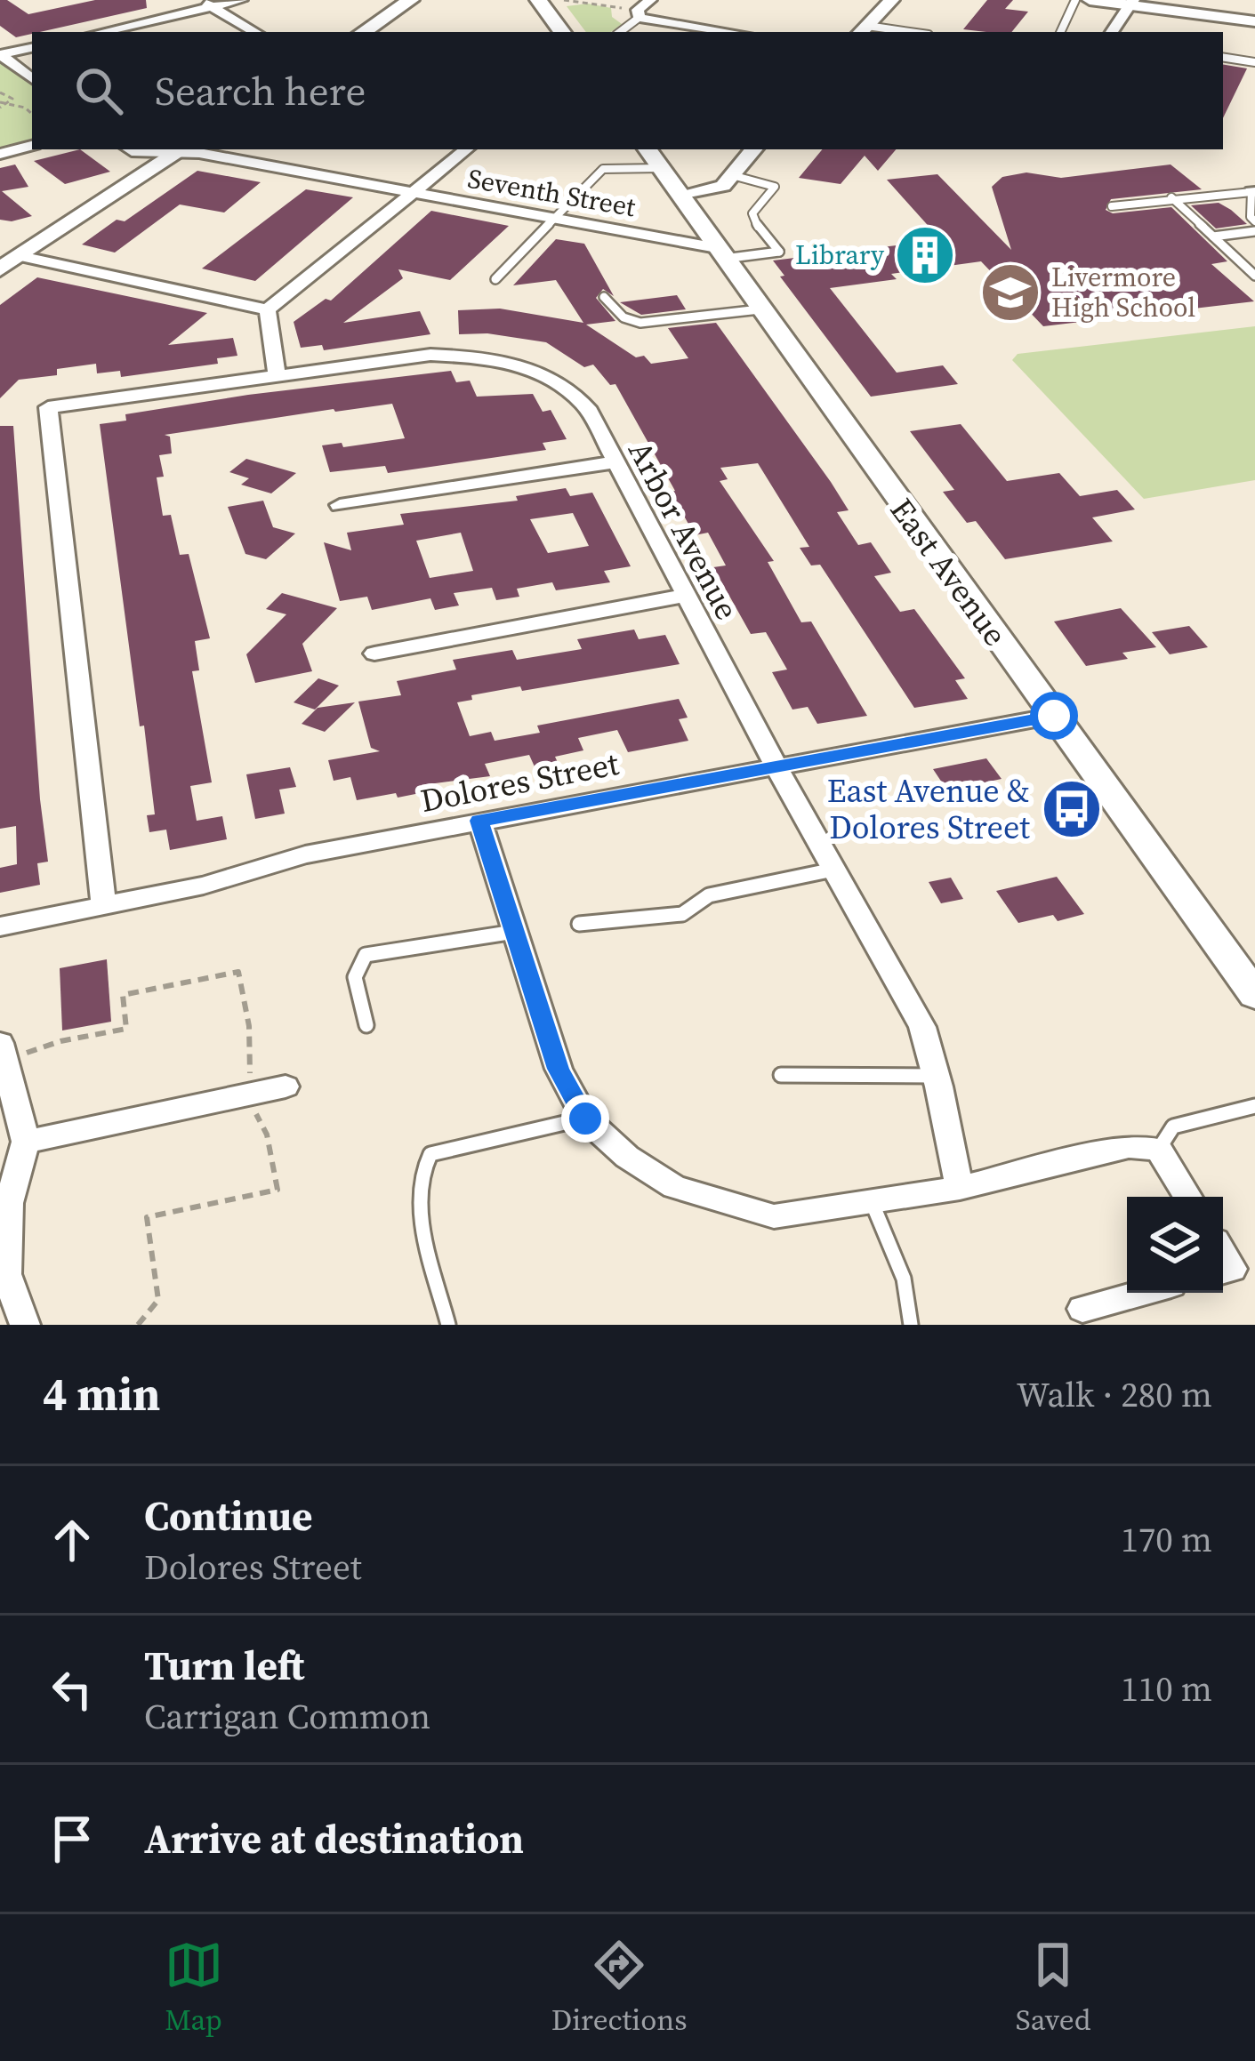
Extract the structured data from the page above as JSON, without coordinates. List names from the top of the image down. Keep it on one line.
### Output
{"streets":{"main road":["East Avenue"],"street":["Seventh Street","Arbor Avenue","Dolores Street"]},"crossings":[["Seventh Street","East Avenue"],["Arbor Avenue","Dolores Street"],["East Avenue","Dolores Street"]],"places":{"building":["Library"],"school or university":["Livermore High School"],"bus stop":["East Avenue & Dolores Street"]},"page":{"search":"Search here","heading":["4 min","Walk · 280 m"],"list":[["Continue","Dolores Street","170 m"],["Turn left","Carrigan Common","110 m"],"Arrive at destination"],"nav":["Map","Directions","Saved"]}}
